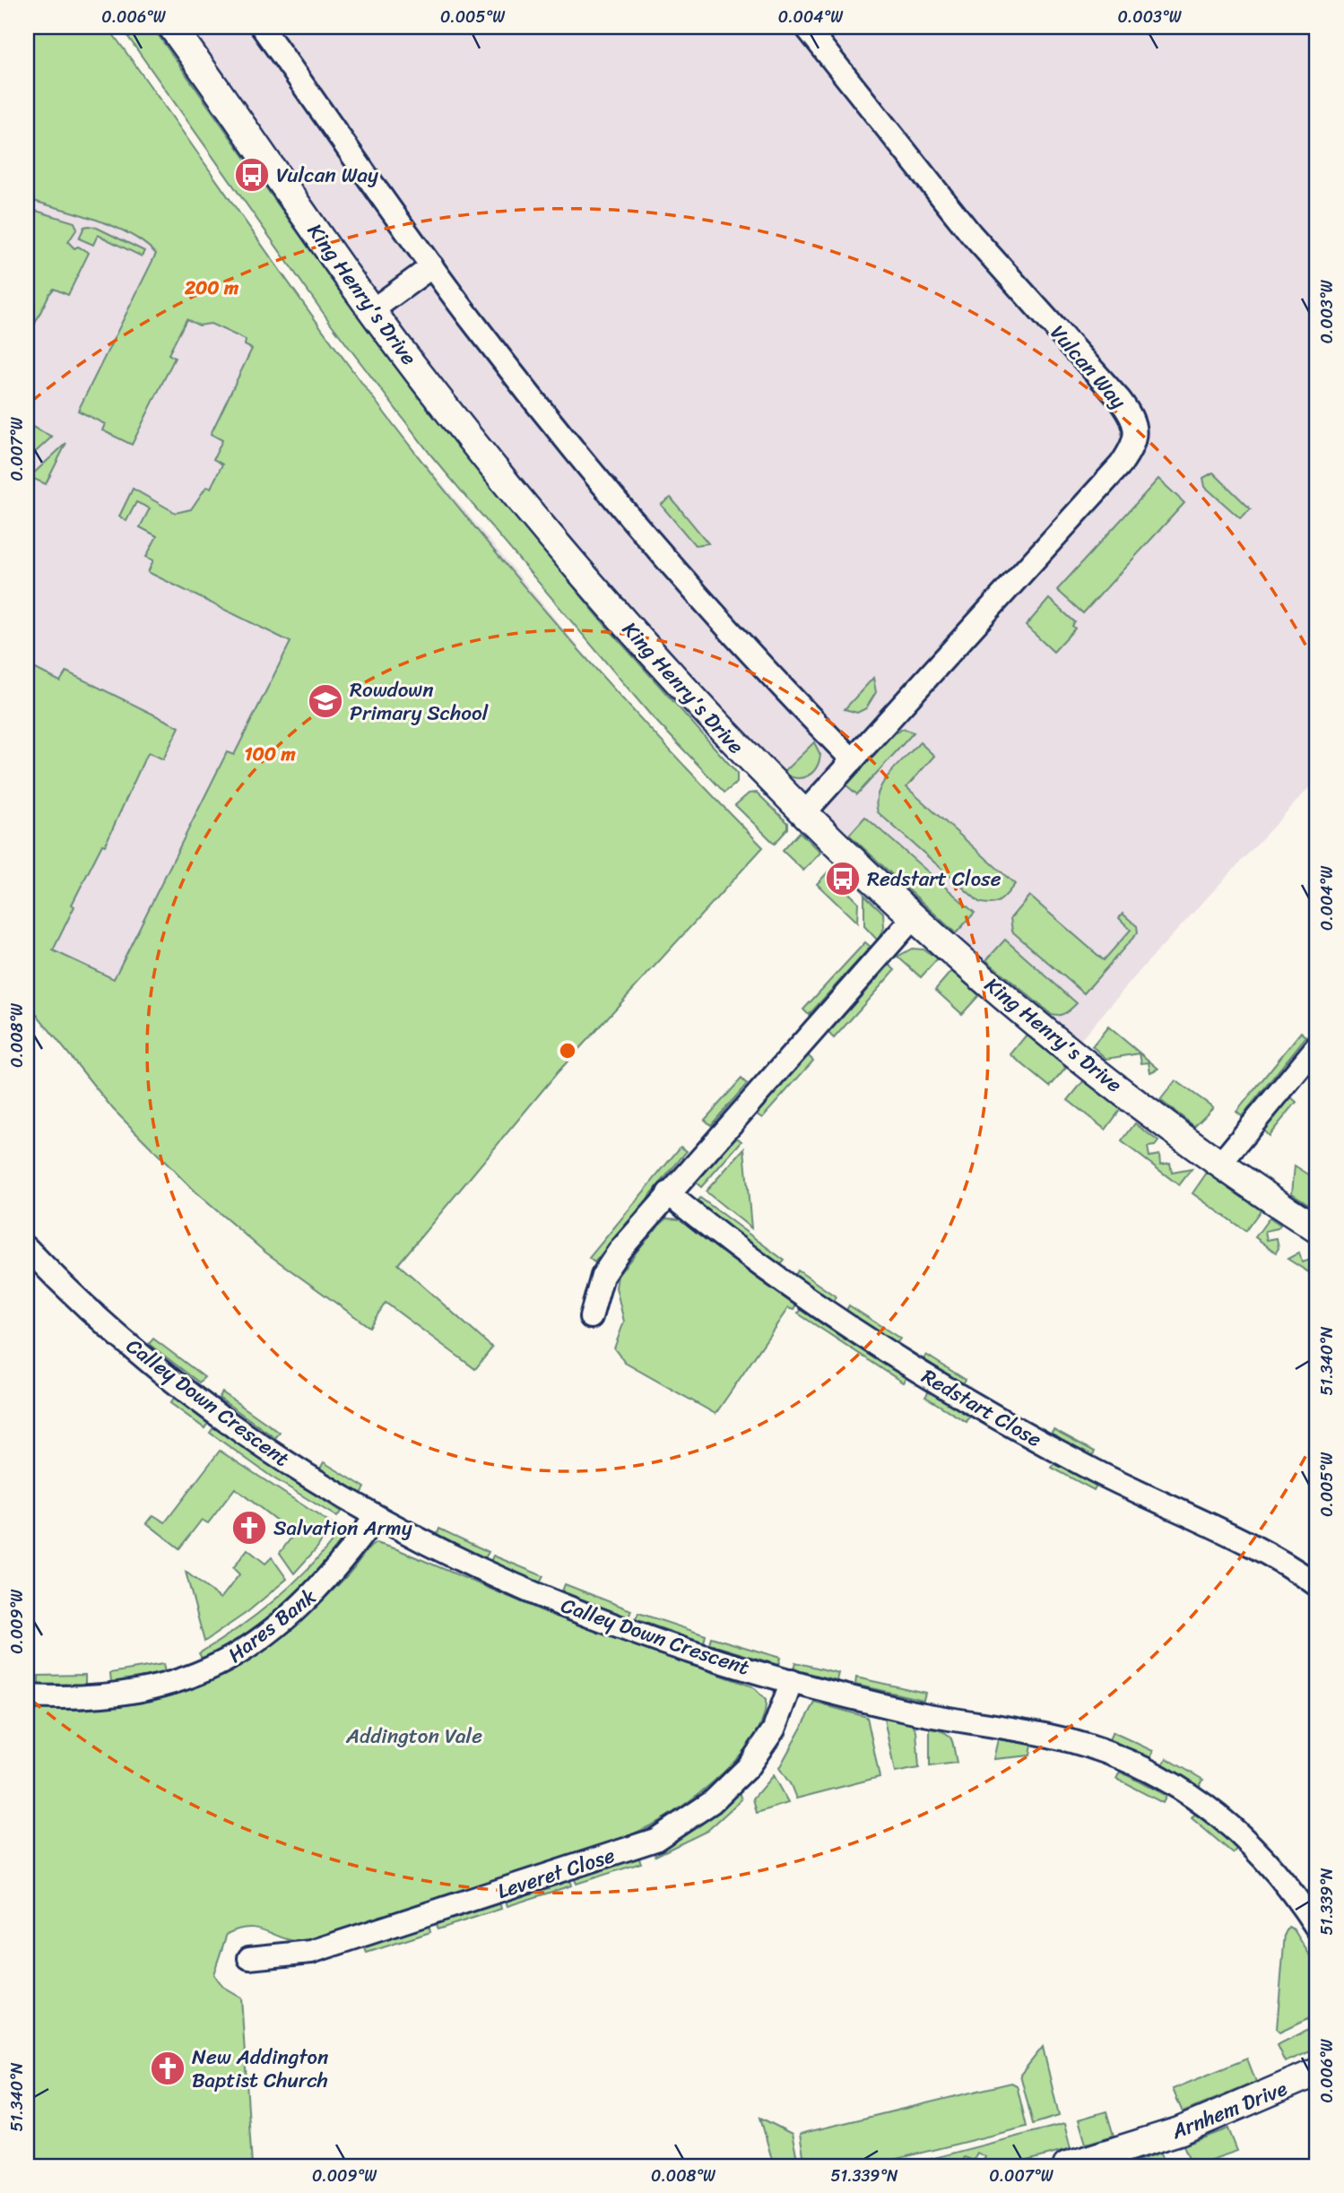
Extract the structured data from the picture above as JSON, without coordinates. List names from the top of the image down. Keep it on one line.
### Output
{"streets":{"street":["King Henry's Drive","Vulcan Way","Calley Down Crescent","Redstart Close","Hares Bank","Leveret Close","Arnhem Drive"]},"crossings":[["King Henry's Drive","Vulcan Way"],["Calley Down Crescent","Hares Bank"],["Calley Down Crescent","Leveret Close"]],"parks":["Addington Vale"],"places":{"bus stop":["Vulcan Way","Redstart Close"],"school or university":["Rowdown Primary School"],"church":["Salvation Army","New Addington Baptist Church"]},"coordinates":["0.006°W","0.005°W","0.004°W","0.003°W","0.007°W","0.008°W","51.340°N","0.009°W","51.339°N"],"rings":["200 m","100 m"]}
